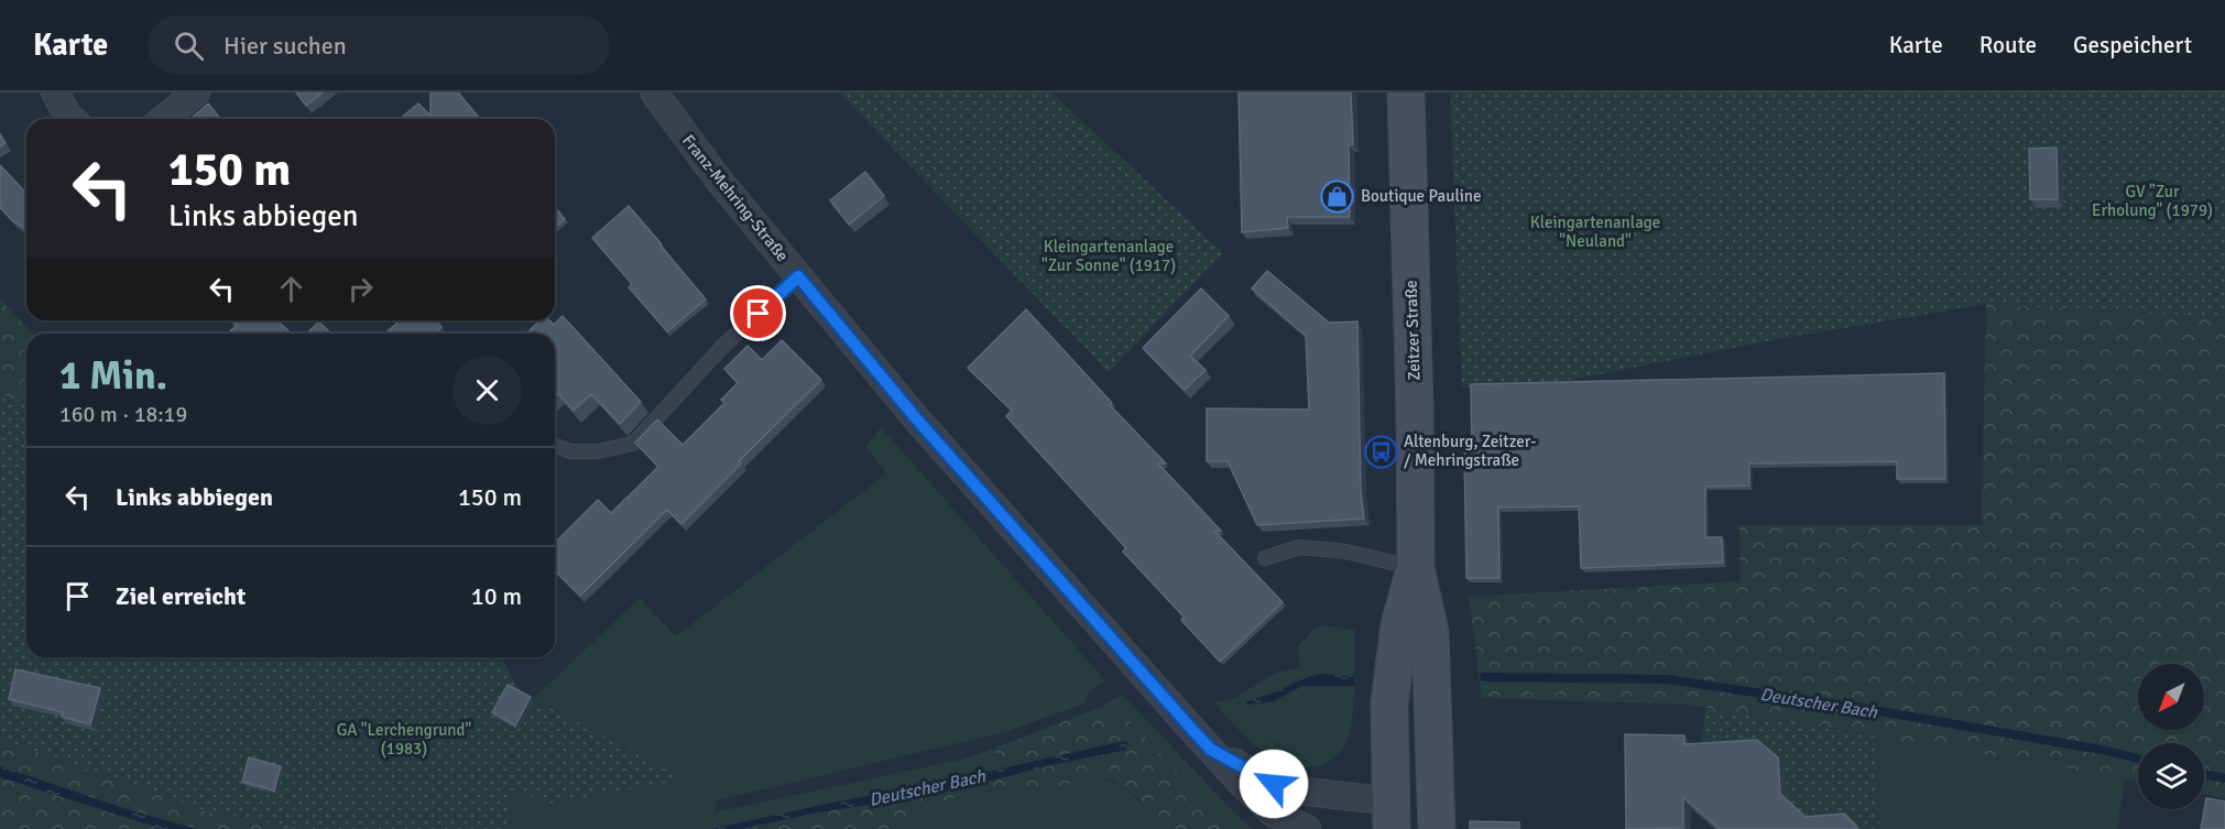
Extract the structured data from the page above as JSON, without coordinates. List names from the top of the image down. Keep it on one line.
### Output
{"streets":{"main road":["Franz-Mehring-Straße","Zeitzer Straße"]},"crossings":[["Franz-Mehring-Straße","Zeitzer Straße"]],"water":["Deutscher Bach"],"parks":["GV \"Zur Erholung\" (1979)","Kleingartenanlage \"Neuland\"","Kleingartenanlage \"Zur Sonne\" (1917)","GA \"Lerchengrund\" (1983)"],"places":{"shop":["Boutique Pauline"],"bus stop":["Altenburg, Zeitzer- / Mehringstraße"]},"north":"bottom left","page":{"header":"Karte","search":"Hier suchen","nav":["Karte","Route","Gespeichert"],"turn":["150 m","Links abbiegen"],"heading":["1 Min.","160 m · 18:19"],"list":[{"name":"Links abbiegen","value":"150 m"},{"name":"Ziel erreicht","value":"10 m"}]}}
